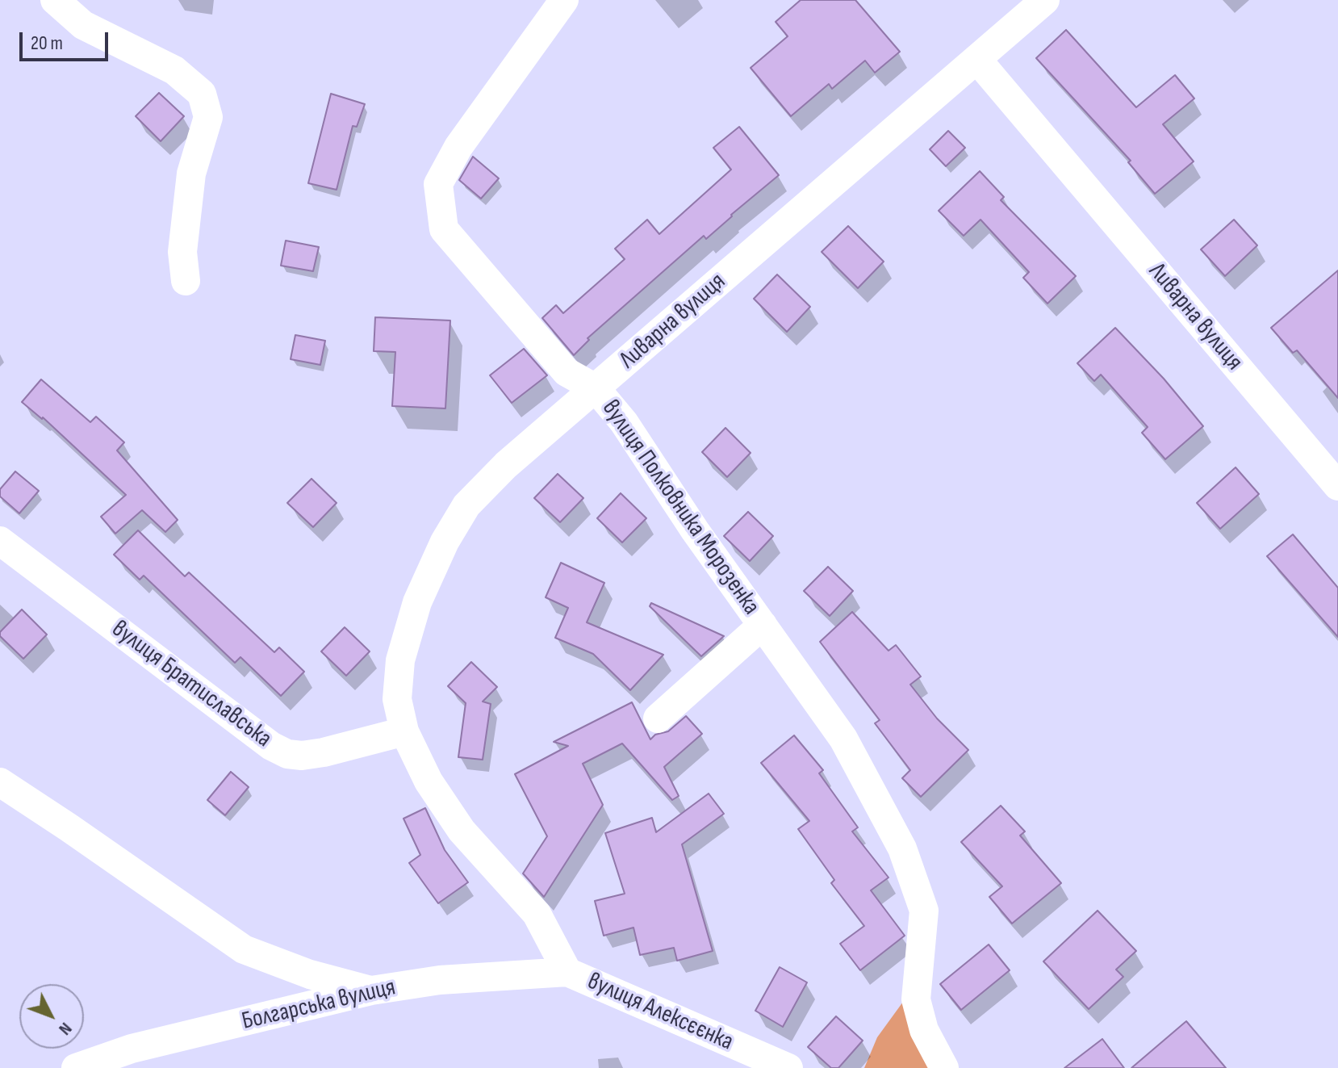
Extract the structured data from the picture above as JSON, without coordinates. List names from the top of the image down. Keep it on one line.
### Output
{"streets":{"street":["Ливарна вулиця","вулиця Полковника Морозенка","вулиця Братиславська","Болгарська вулиця","вулиця Алексєєнка"]},"crossings":[["Ливарна вулиця","вулиця Полковника Морозенка"],["Ливарна вулиця","вулиця Братиславська"],["Ливарна вулиця","Болгарська вулиця"],["Ливарна вулиця","вулиця Алексєєнка"],["Болгарська вулиця","вулиця Алексєєнка"]],"scale_bar":"20 m","north":"bottom right"}
